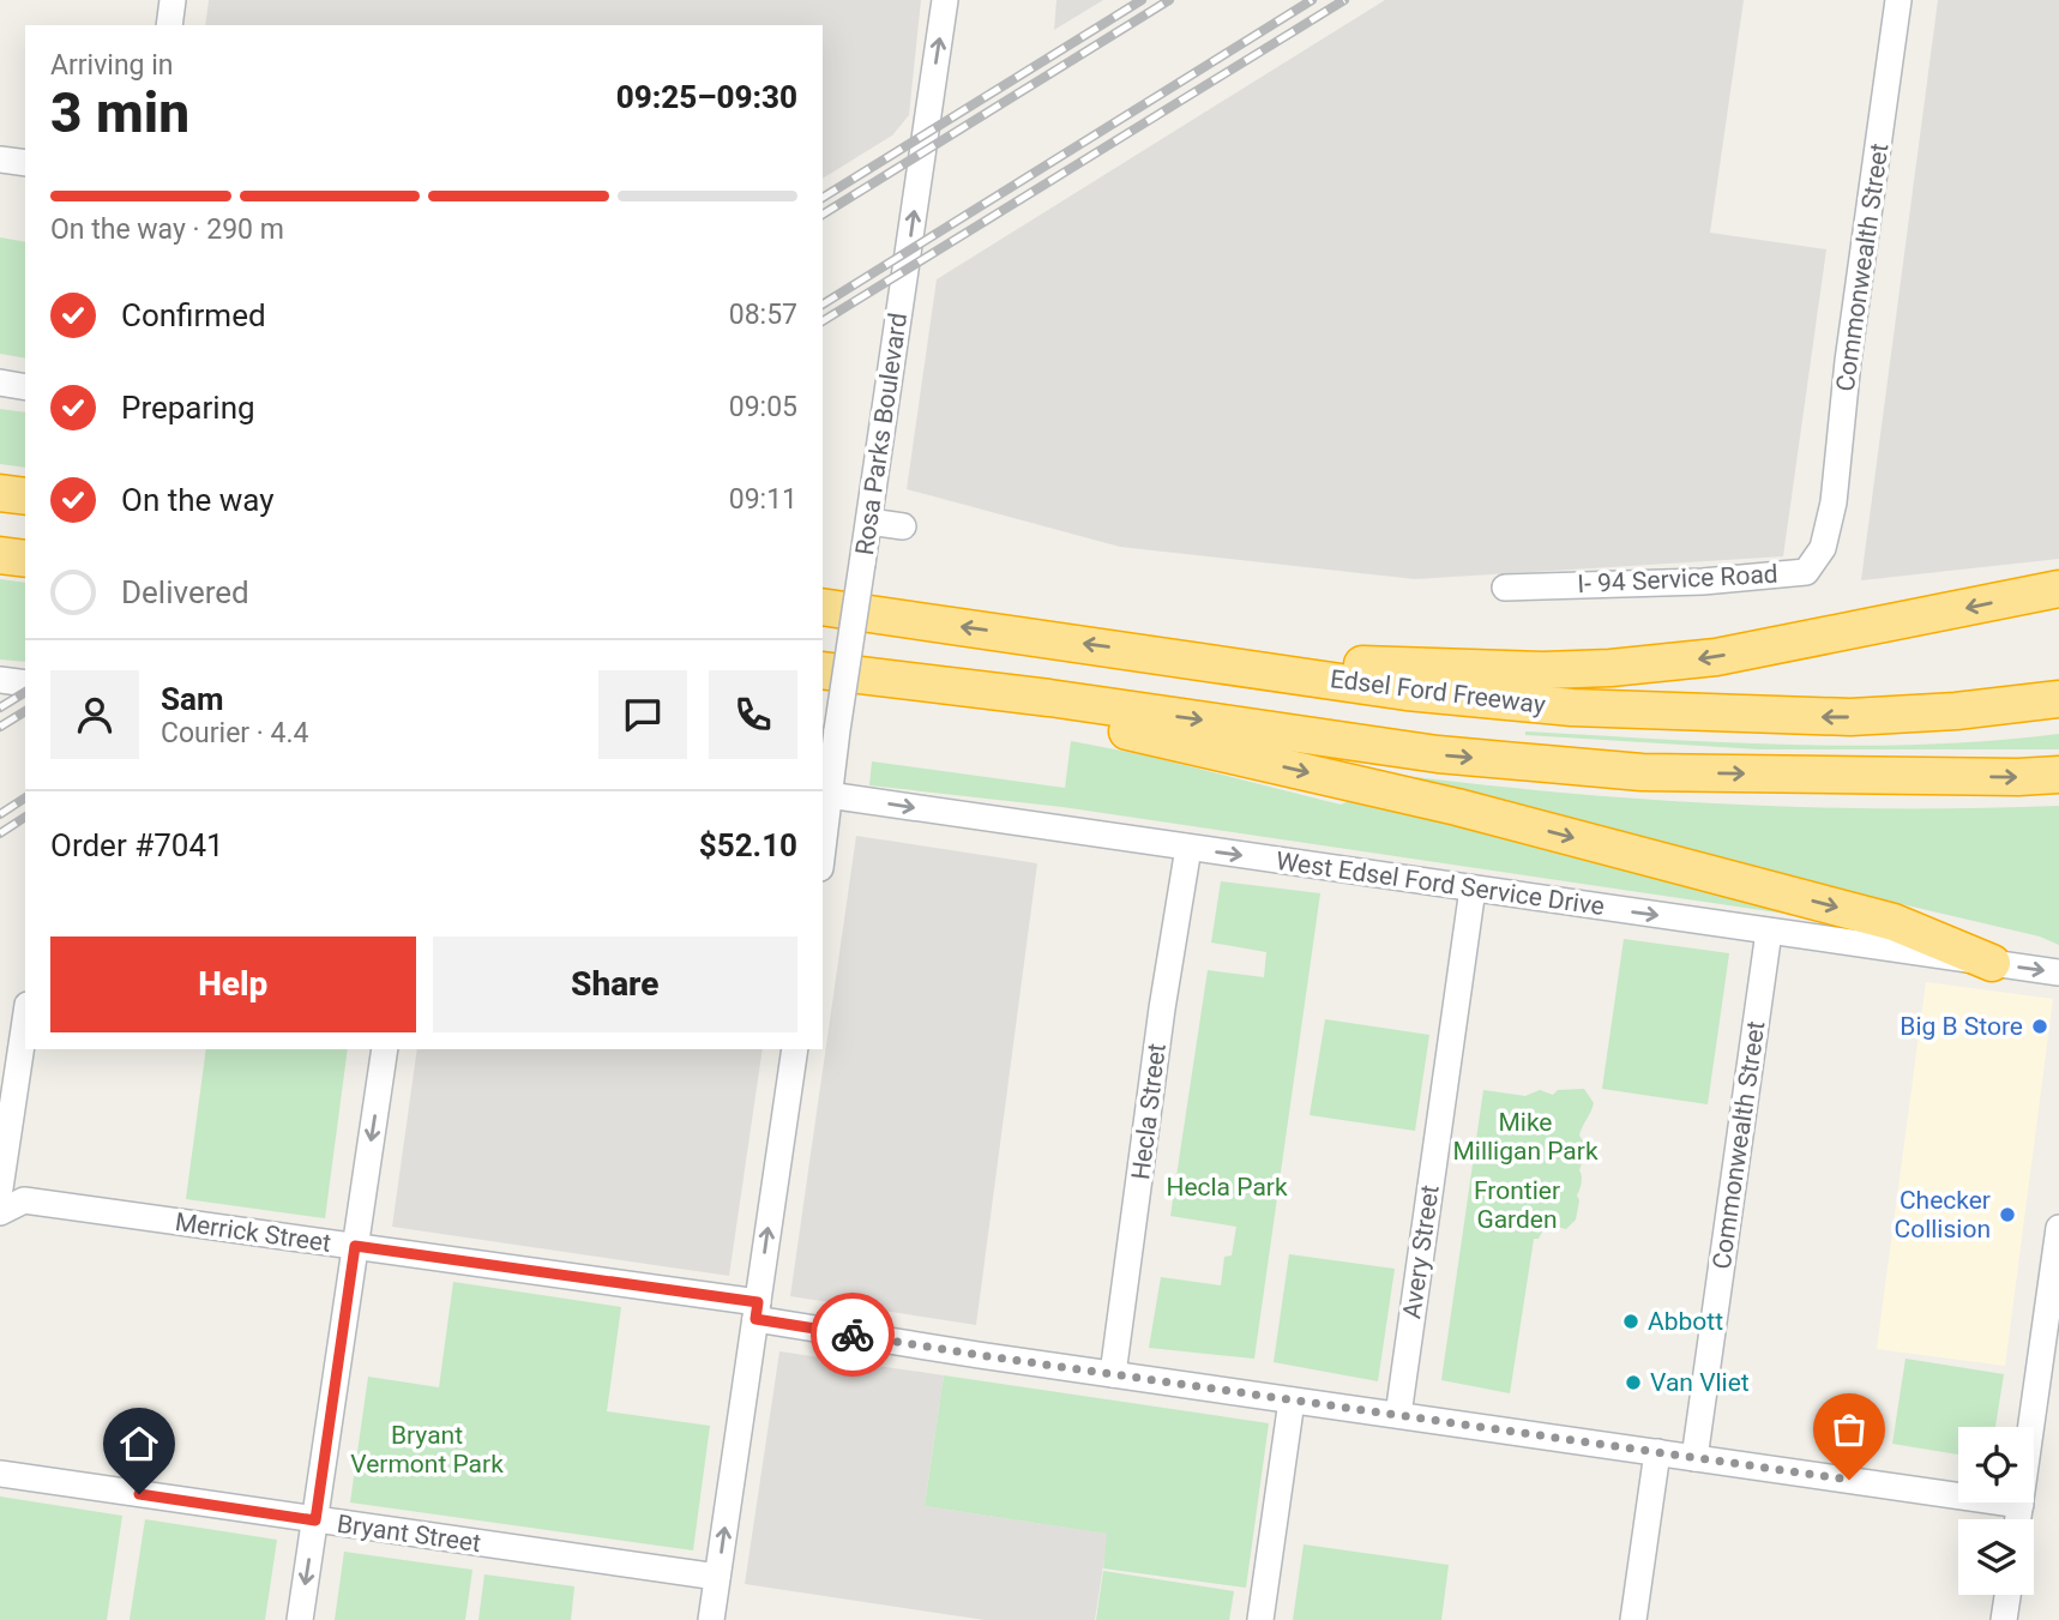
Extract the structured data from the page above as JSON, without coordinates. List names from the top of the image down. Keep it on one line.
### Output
{"streets":{"highway":["Edsel Ford Freeway"],"street":["Commonwealth Street","Rosa Parks Boulevard","I- 94 Service Road","West Edsel Ford Service Drive","Hecla Street","Merrick Street","Avery Street","Bryant Street"]},"crossings":[["Commonwealth Street","I- 94 Service Road"],["Commonwealth Street","West Edsel Ford Service Drive"],["Commonwealth Street","Merrick Street"],["Rosa Parks Boulevard","West Edsel Ford Service Drive"],["West Edsel Ford Service Drive","Hecla Street"],["West Edsel Ford Service Drive","Avery Street"],["Hecla Street","Merrick Street"],["Merrick Street","Avery Street"]],"one_way":["Rosa Parks Boulevard","West Edsel Ford Service Drive"],"parks":["Mike Milligan Park","Hecla Park","Frontier Garden","Bryant Vermont Park"],"places":["Big B Store","Checker Collision","Abbott","Van Vliet"],"page":{"heading":["3 min","Arriving in","09:25–09:30"],"panel":["Sam","Courier · 4.4","Order #7041","$52.10"],"bar":"On the way · 290 m","list":[["Confirmed","08:57"],["Preparing","09:05"],["On the way","09:11"],"Delivered"],"buttons":["Help","Share"]}}
